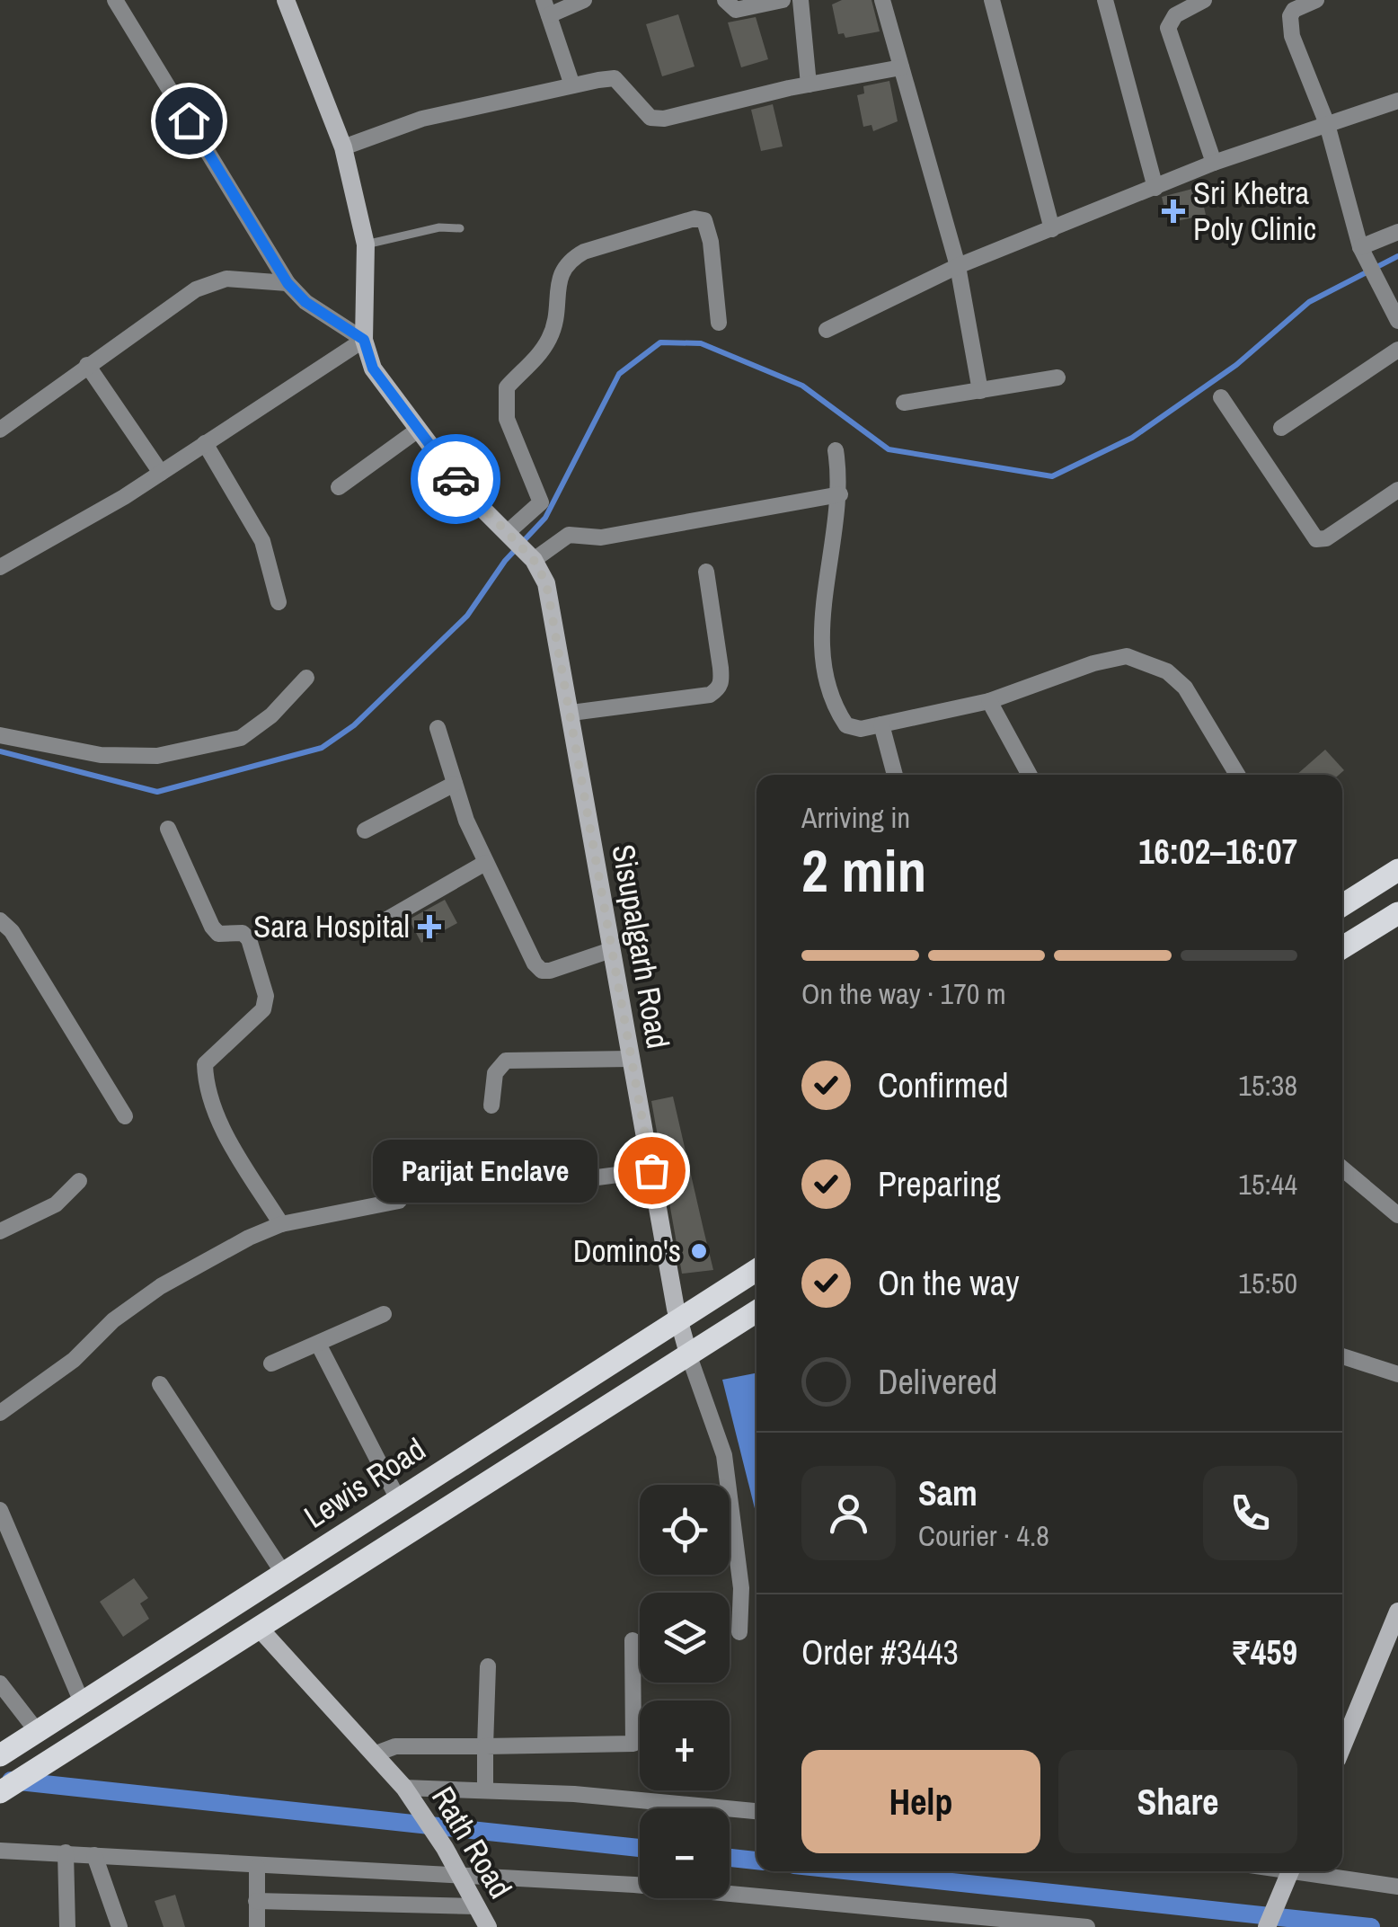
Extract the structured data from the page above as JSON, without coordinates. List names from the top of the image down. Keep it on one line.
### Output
{"streets":{"main road":["Lewis Road"],"street":["Sisupalgarh Road","Rath Road"]},"crossings":[["Sisupalgarh Road","Lewis Road"],["Lewis Road","Rath Road"]],"places":{"health":["Sri Khetra Poly Clinic","Sara Hospital"],"other":["Parijat Enclave","Domino's"]},"page":{"heading":["2 min","Arriving in","16:02–16:07"],"panel":["Sam","Courier · 4.8","Order #3443","₹459"],"bar":"On the way · 170 m","list":[["Confirmed","15:38"],["Preparing","15:44"],["On the way","15:50"],"Delivered"],"bubble":"Parijat Enclave","map_buttons":["+","−"],"buttons":["Help","Share"]}}
